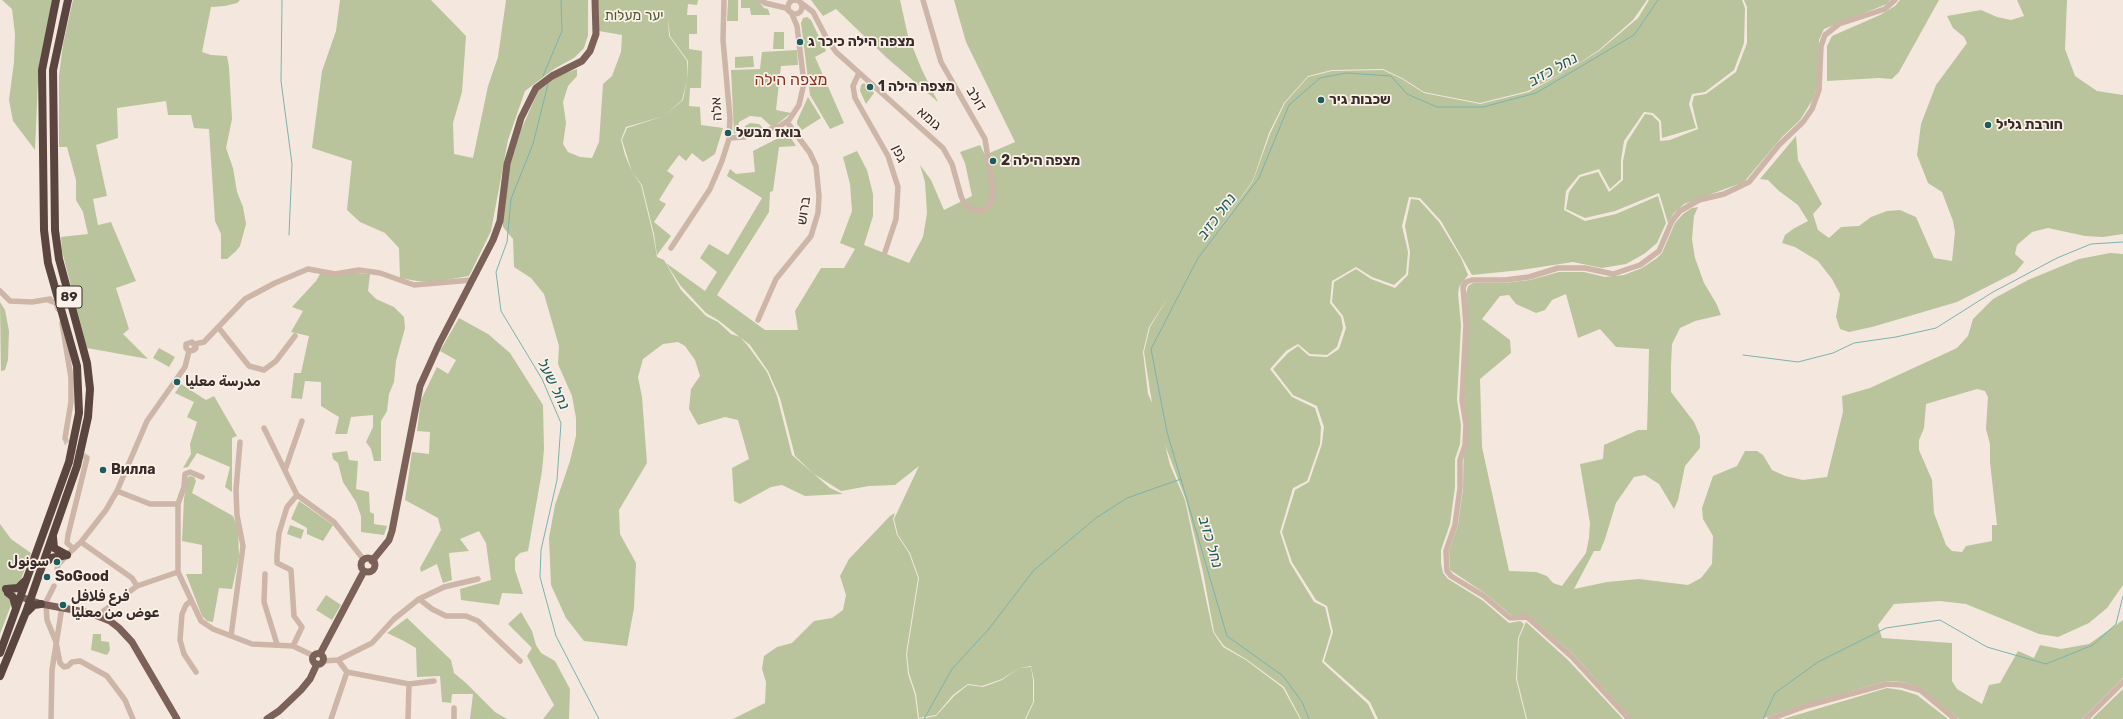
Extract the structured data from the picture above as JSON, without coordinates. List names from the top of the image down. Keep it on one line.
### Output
{"streets":{"highway":["89"],"street":["דולב","אלה","גומא","גפן","ברוש"]},"crossings":[["דולב","גומא"],["גומא","גפן"]],"districts":["מצפה הילה"],"water":["נחל כזיב","נחל שעל"],"parks":["יער מעלות"],"places":["מצפה הילה כיכר ג","מצפה הילה 1","שכבות גיר","חורבת גליל","בואז מבשל","מצפה הילה 2","مدرسة معليا","Вилла","سونول","SoGood","فرع فلافل عوض من معليا"]}
